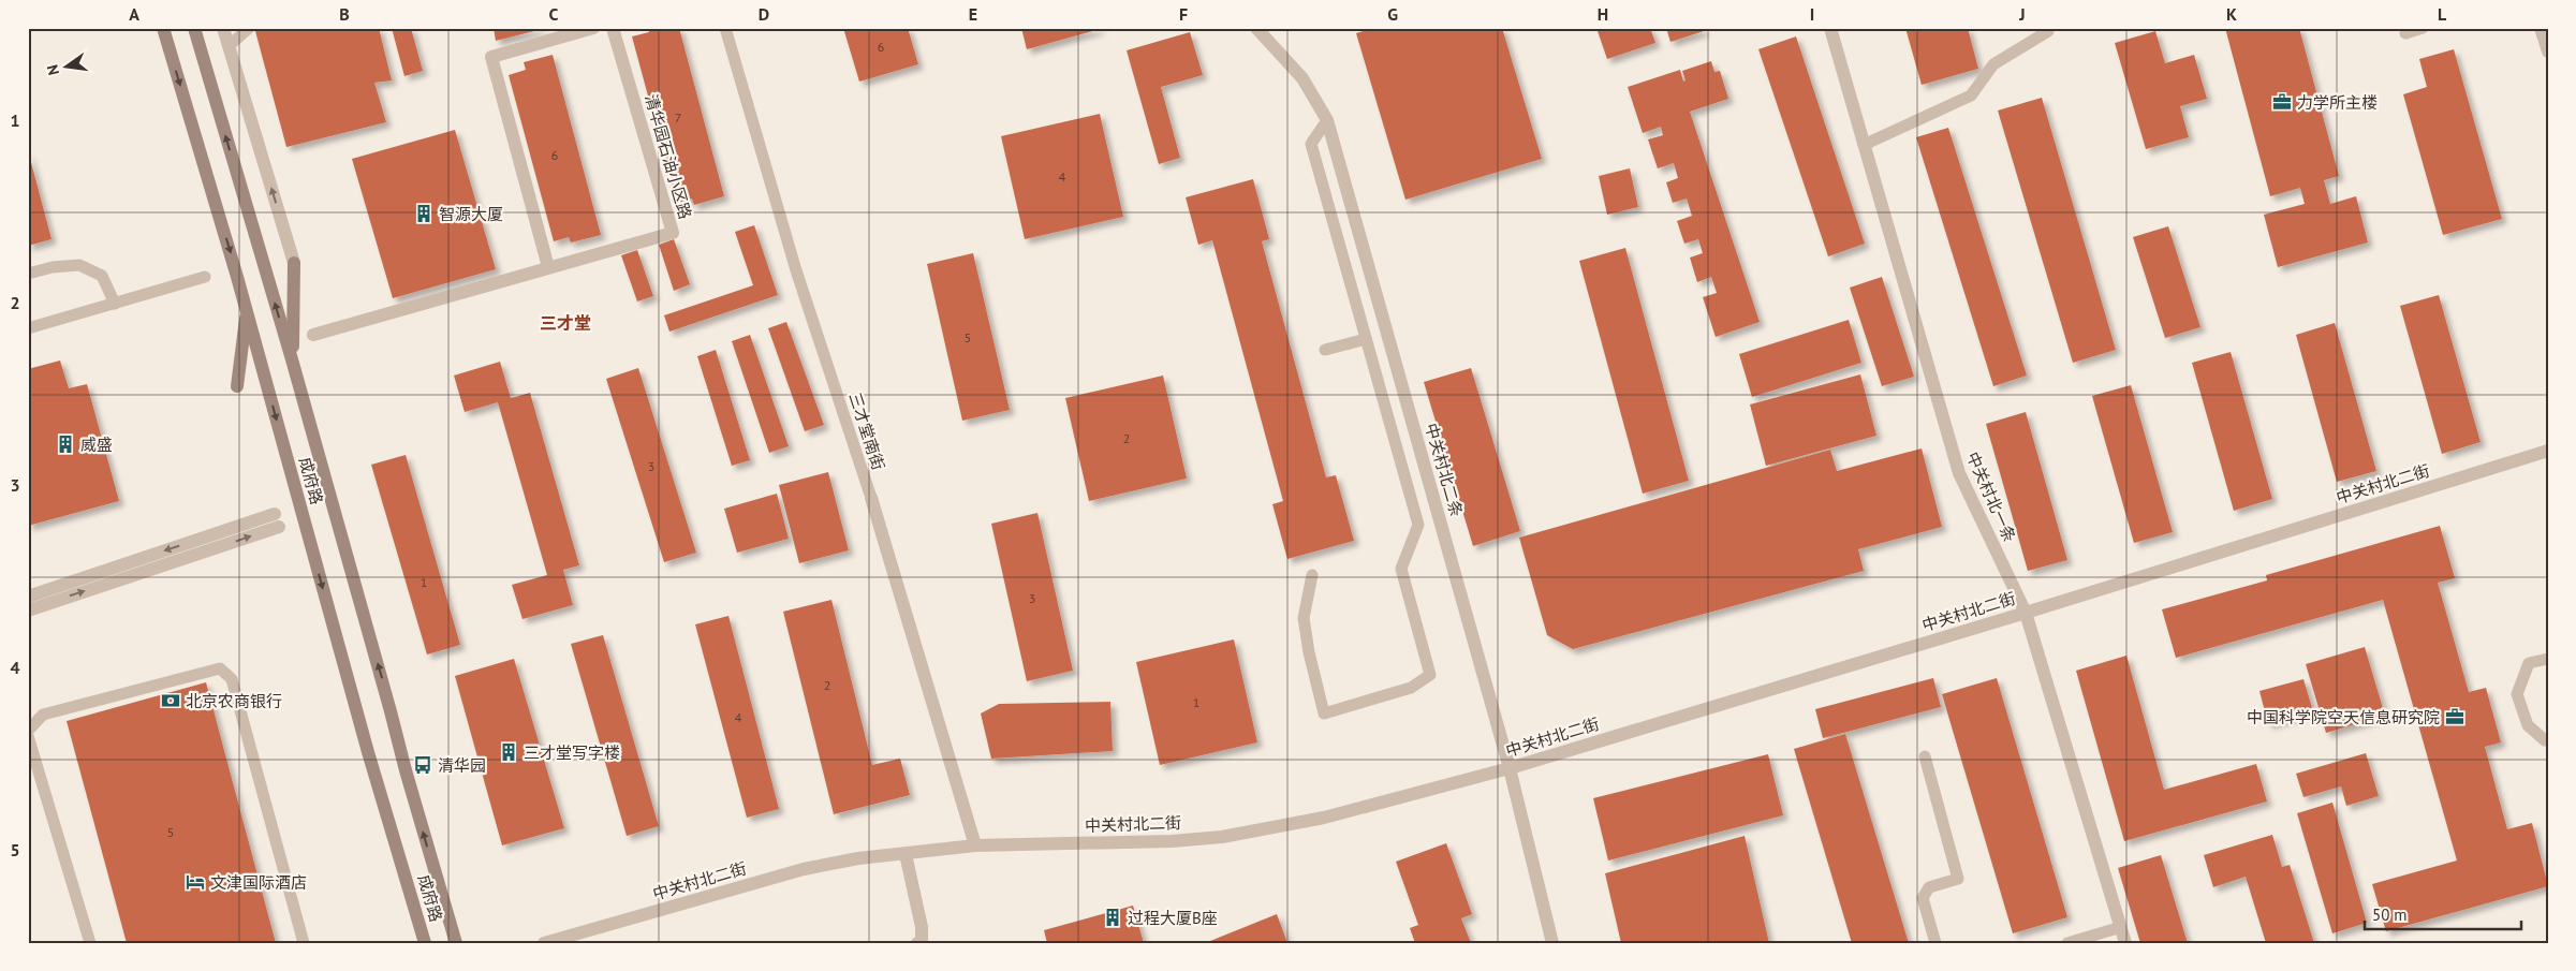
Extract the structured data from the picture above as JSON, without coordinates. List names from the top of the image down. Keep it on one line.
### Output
{"streets":{"main road":["成府路"],"street":["清华园石油小区路","三才堂南街","中关村北二条","中关村北二街","中关村北一条"]},"crossings":[["三才堂南街","中关村北二街"],["中关村北二条","中关村北二街"],["中关村北二街","中关村北一条"]],"districts":["三才堂"],"places":{"office":["力学所主楼","中国科学院空天信息研究院"],"building":["智源大厦","威盛","三才堂写字楼","过程大厦B座"],"bank":["北京农商银行"],"bus stop":["清华园"],"hotel":["文津国际酒店"]},"house_numbers":["6","7","6","4","5","2","3","1","3","2","1","4","5"],"scale_bar":"50 m","north":"left","grid":{"columns":["A","B","C","D","E","F","G","H","I","J","K","L"],"rows":["1","2","3","4","5"]}}
